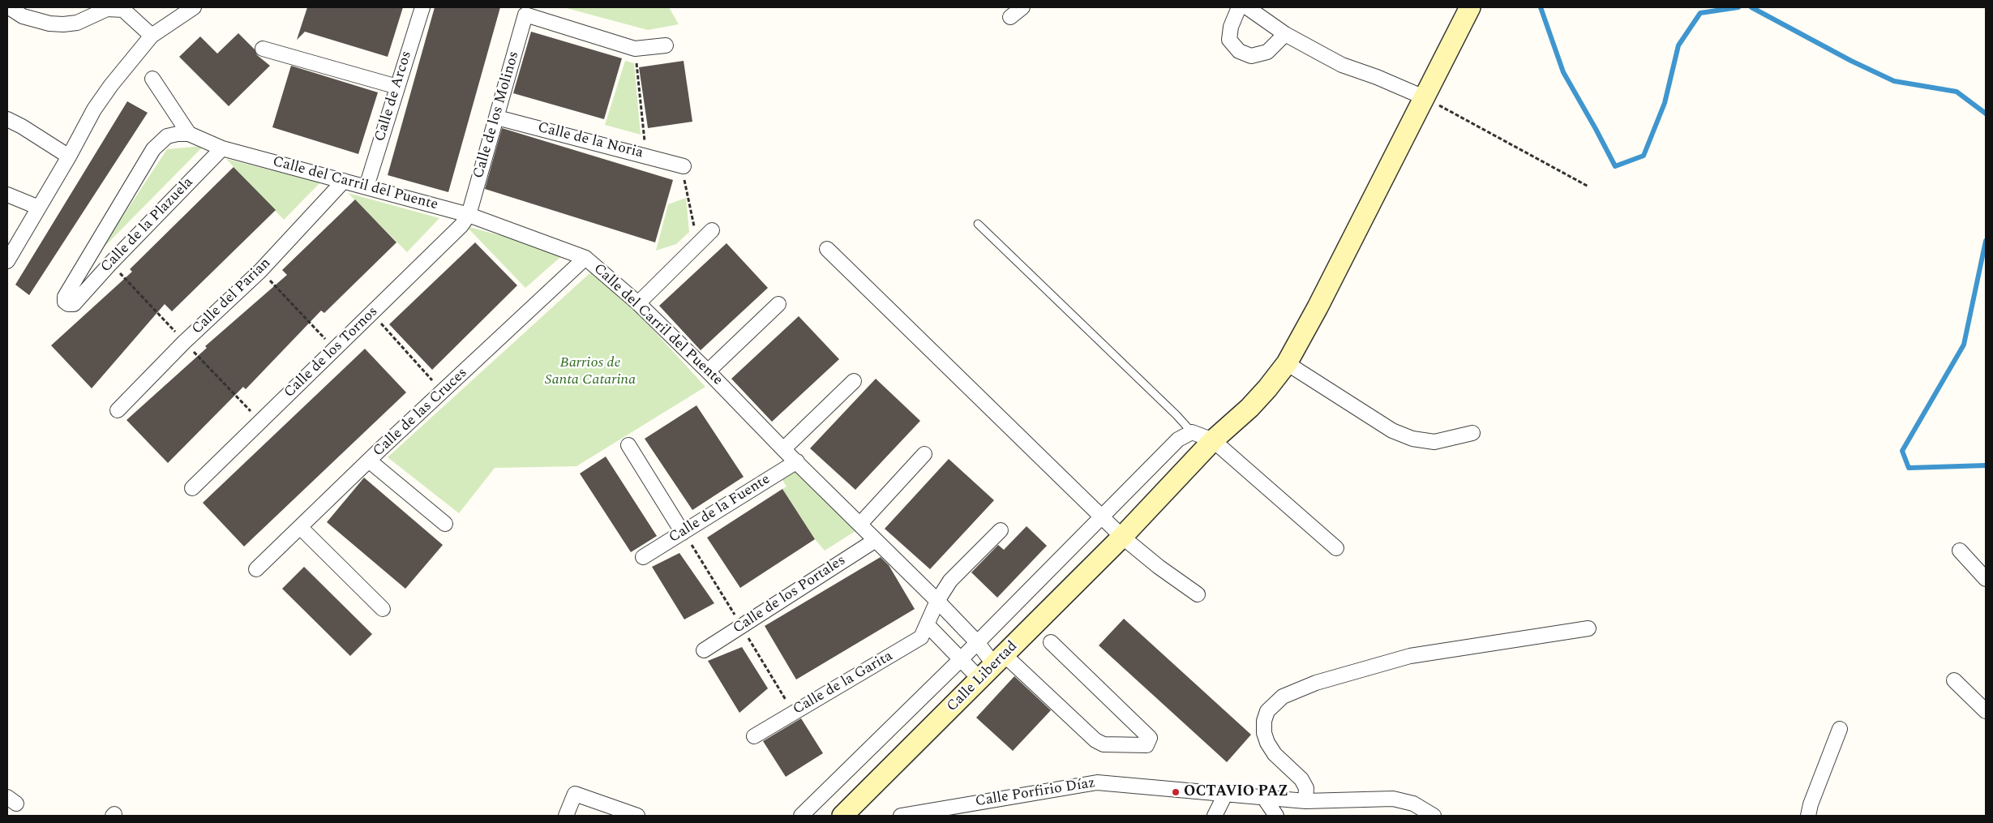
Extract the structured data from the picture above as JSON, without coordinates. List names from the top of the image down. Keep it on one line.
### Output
{"streets":{"main road":["Calle Libertad"],"street":["Calle de Arcos","Calle de los Molinos","Calle de la Noria","Calle del Carril del Puente","Calle de la Plazuela","Calle del Parian","Calle de los Tornos","Calle de las Cruces","Calle de la Fuente","Calle de los Portales","Calle de la Garita","Calle Porfirio Díaz"]},"crossings":[["Calle de Arcos","Calle del Carril del Puente"],["Calle de los Molinos","Calle de la Noria"],["Calle de los Molinos","Calle del Carril del Puente"],["Calle de los Molinos","Calle de los Tornos"],["Calle del Carril del Puente","Calle de la Plazuela"],["Calle del Carril del Puente","Calle del Parian"],["Calle del Carril del Puente","Calle de los Tornos"],["Calle del Carril del Puente","Calle de las Cruces"],["Calle del Carril del Puente","Calle de la Fuente"],["Calle del Carril del Puente","Calle de los Portales"],["Calle del Carril del Puente","Calle Libertad"]],"parks":["Barrios de Santa Catarina"],"places":["OCTAVIO PAZ"]}
